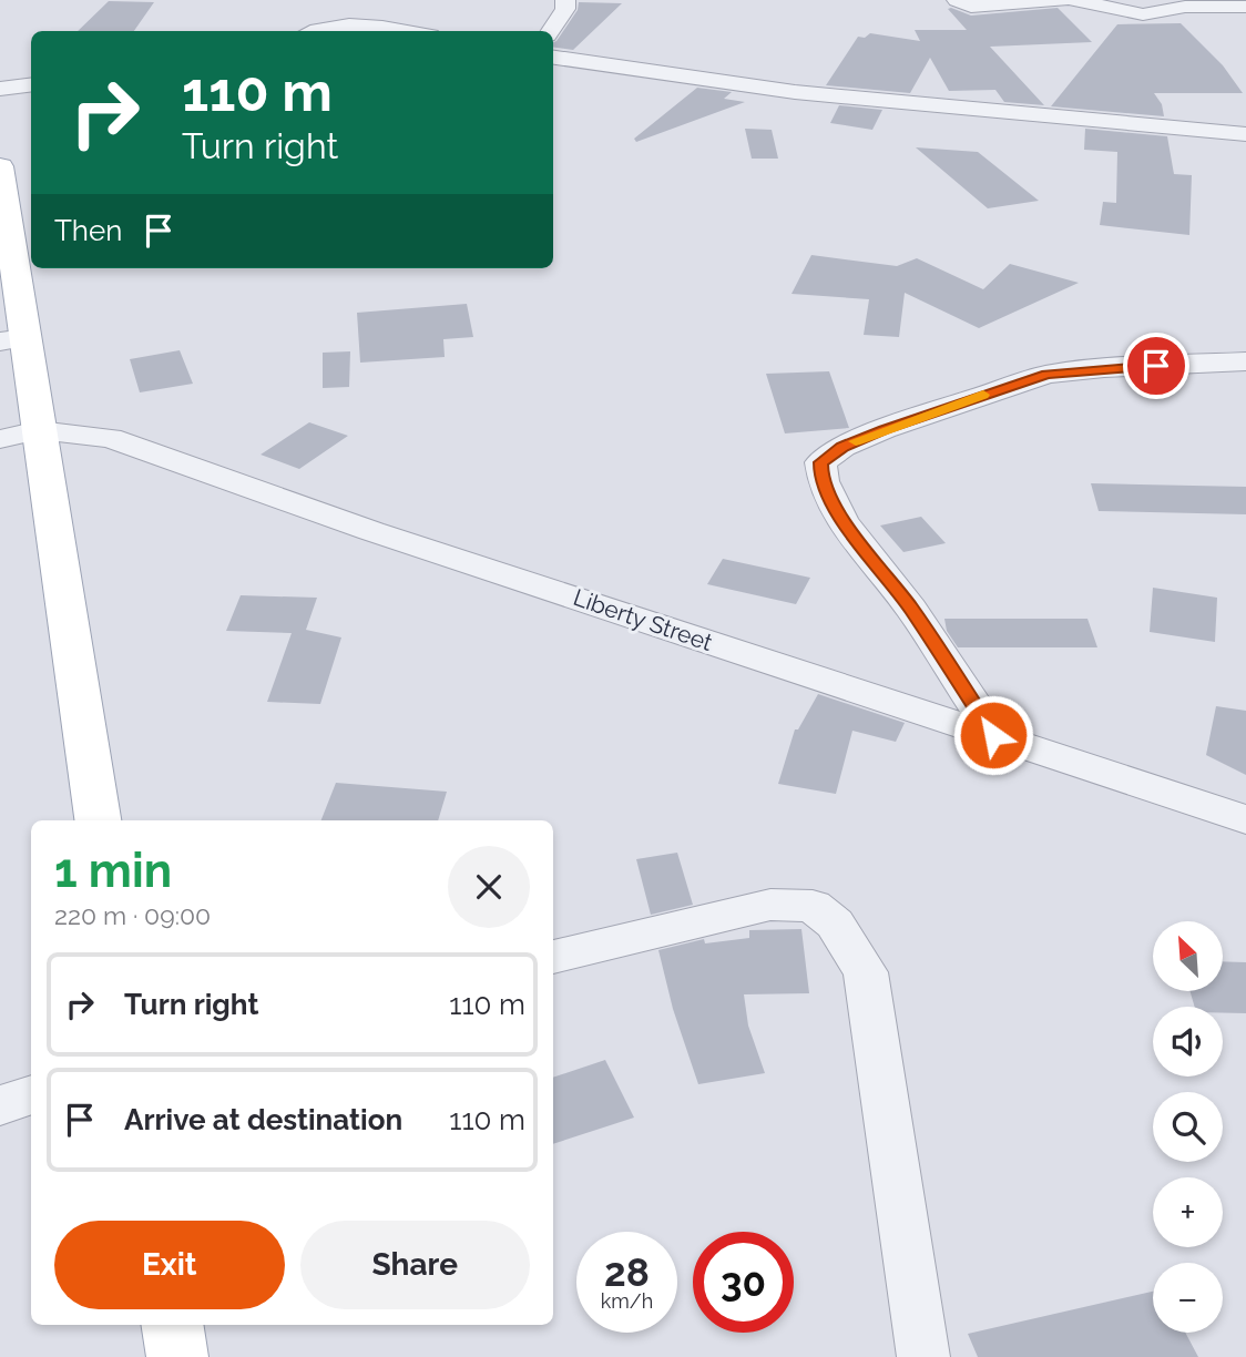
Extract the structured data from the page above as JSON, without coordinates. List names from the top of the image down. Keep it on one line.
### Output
{"streets":{"street":["Liberty Street"]},"north":"top left","page":{"turn":["110 m","Turn right"],"then":"Then","heading":["1 min","220 m · 09:00"],"map_buttons":["+","−"],"list":[{"name":"Turn right","value":"110 m"},{"name":"Arrive at destination","value":"110 m"}],"buttons":["Exit","Share"],"speed":"28 km/h","limit":"30"}}
